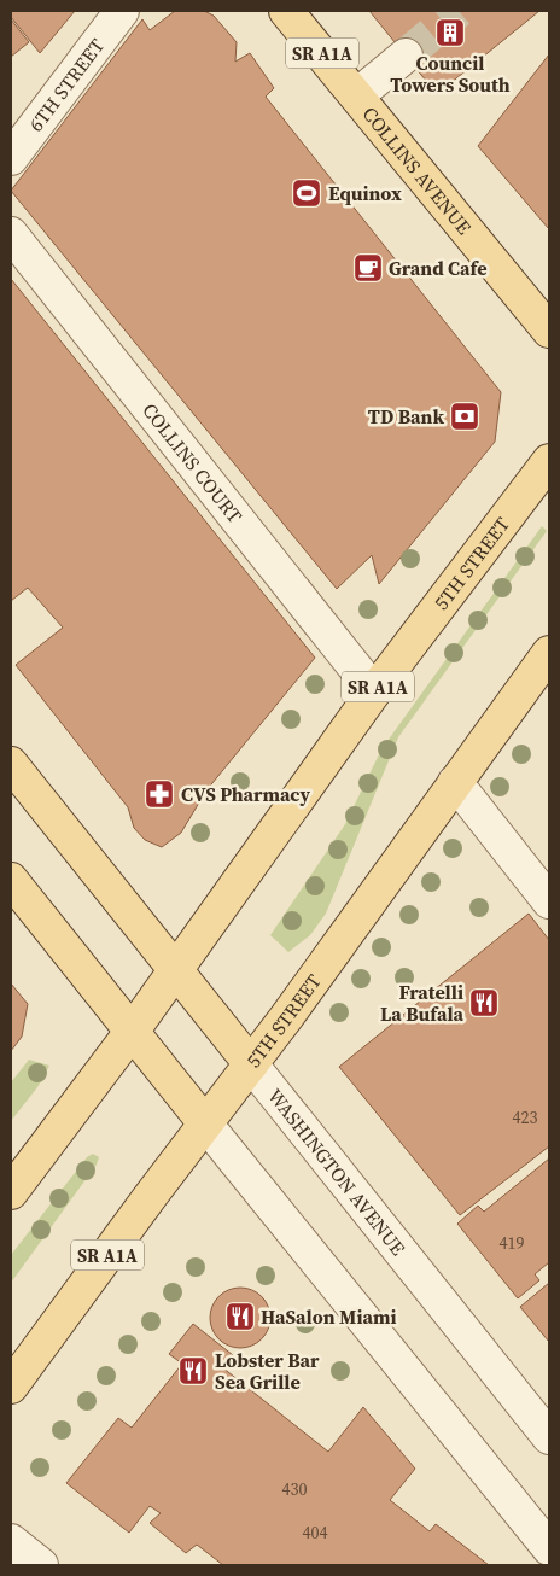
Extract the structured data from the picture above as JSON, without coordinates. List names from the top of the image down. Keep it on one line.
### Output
{"streets":{"main road":["SR A1A","COLLINS AVENUE","5TH STREET","WASHINGTON AVENUE"],"street":["6TH STREET","COLLINS COURT"]},"crossings":[["COLLINS COURT","5TH STREET"],["5TH STREET","WASHINGTON AVENUE"]],"places":{"building":["Council Towers South"],"sports":["Equinox"],"cafe":["Grand Cafe"],"bank":["TD Bank"],"pharmacy":["CVS Pharmacy"],"restaurant":["Fratelli La Bufala","HaSalon Miami","Lobster Bar Sea Grille"]},"house_numbers":["423","419","430","404"]}
